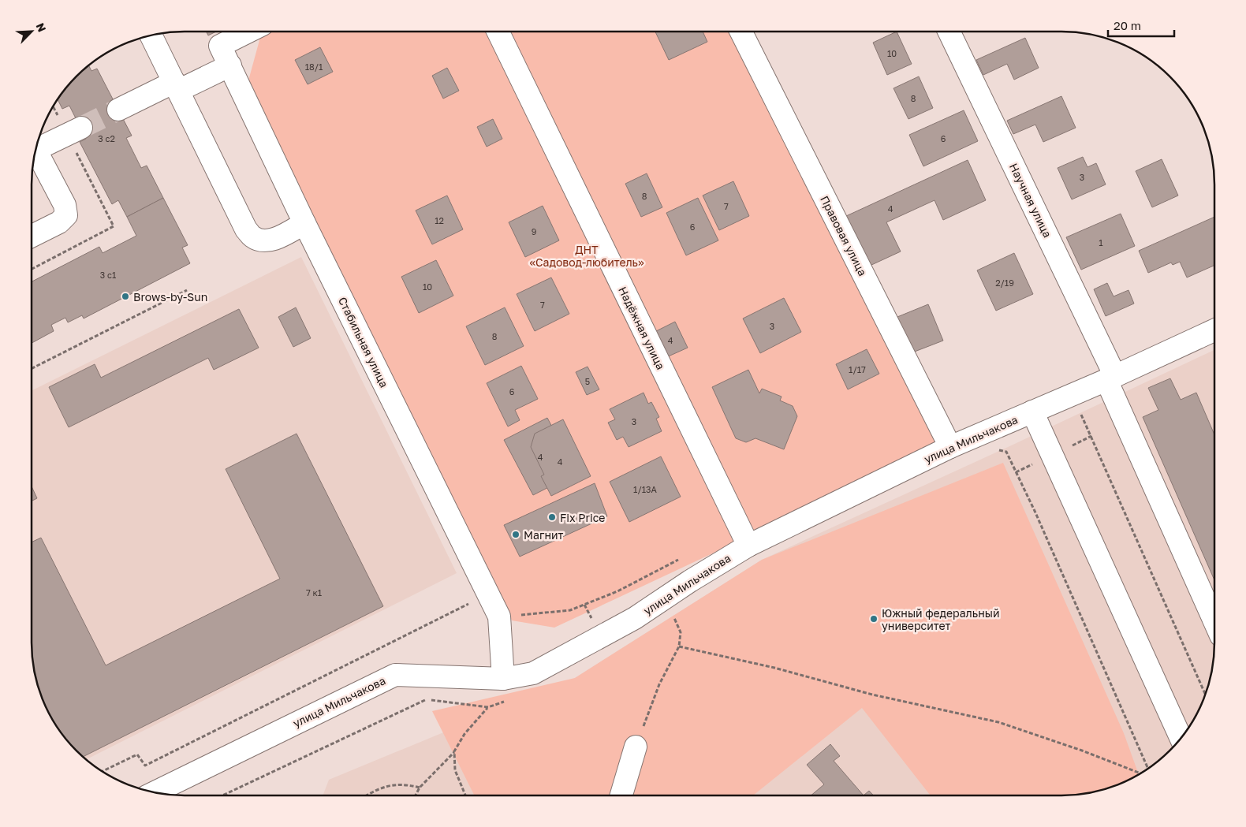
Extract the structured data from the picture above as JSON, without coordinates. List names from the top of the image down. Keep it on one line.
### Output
{"streets":{"street":["Научная улица","Правовая улица","Надёжная улица","Стабильная улица","улица Мильчакова"]},"crossings":[["Научная улица","улица Мильчакова"],["Правовая улица","улица Мильчакова"],["Надёжная улица","улица Мильчакова"],["Стабильная улица","улица Мильчакова"]],"parks":["ДНТ «Садовод-любитель»"],"places":["Brows-by-Sun","Fix Price","Магнит","Южный федеральный университет"],"house_numbers":["10","18/1","8","3 с2","6","3","8","7","4","12","6","9","1","3 с1","2/19","10","7","3","8","4","1/17","5","6","3","4","4","1/13А","7 к1"],"scale_bar":"20 m","north":"top right"}
